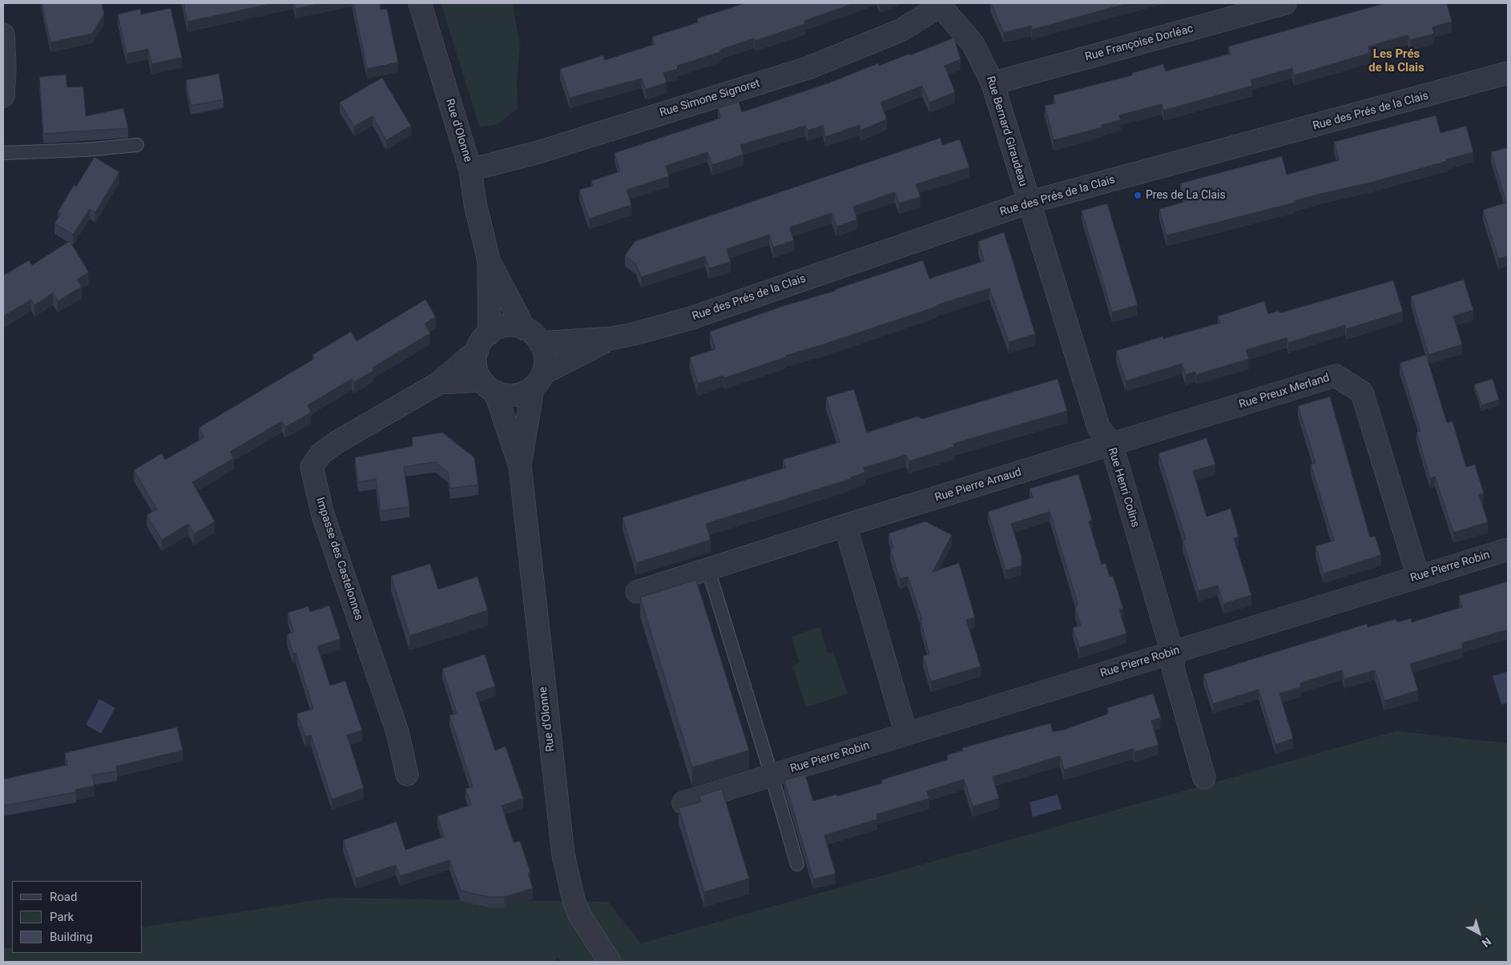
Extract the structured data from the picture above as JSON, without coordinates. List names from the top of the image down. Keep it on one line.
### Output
{"streets":{"street":["Rue Françoise Dorléac","Rue Simone Signoret","Rue des Prés de la Clais","Rue d'Olonne","Rue Bernard Giraudeau","Rue Preux Merland","Rue Pierre Arnaud","Rue Henri Colins","Impasse des Castelonnes","Rue Pierre Robin"]},"crossings":[["Rue Françoise Dorléac","Rue Bernard Giraudeau"],["Rue Simone Signoret","Rue d'Olonne"],["Rue Simone Signoret","Rue Bernard Giraudeau"],["Rue des Prés de la Clais","Rue d'Olonne"],["Rue des Prés de la Clais","Rue Bernard Giraudeau"],["Rue des Prés de la Clais","Rue Henri Colins"],["Rue des Prés de la Clais","Impasse des Castelonnes"],["Rue d'Olonne","Impasse des Castelonnes"],["Rue Bernard Giraudeau","Rue Henri Colins"],["Rue Preux Merland","Rue Pierre Arnaud"],["Rue Preux Merland","Rue Henri Colins"],["Rue Preux Merland","Rue Pierre Robin"],["Rue Pierre Arnaud","Rue Henri Colins"],["Rue Henri Colins","Rue Pierre Robin"]],"districts":["Les Prés de la Clais"],"places":["Pres de La Clais"],"legend":["Road","Park","Building"],"north":"bottom right"}
